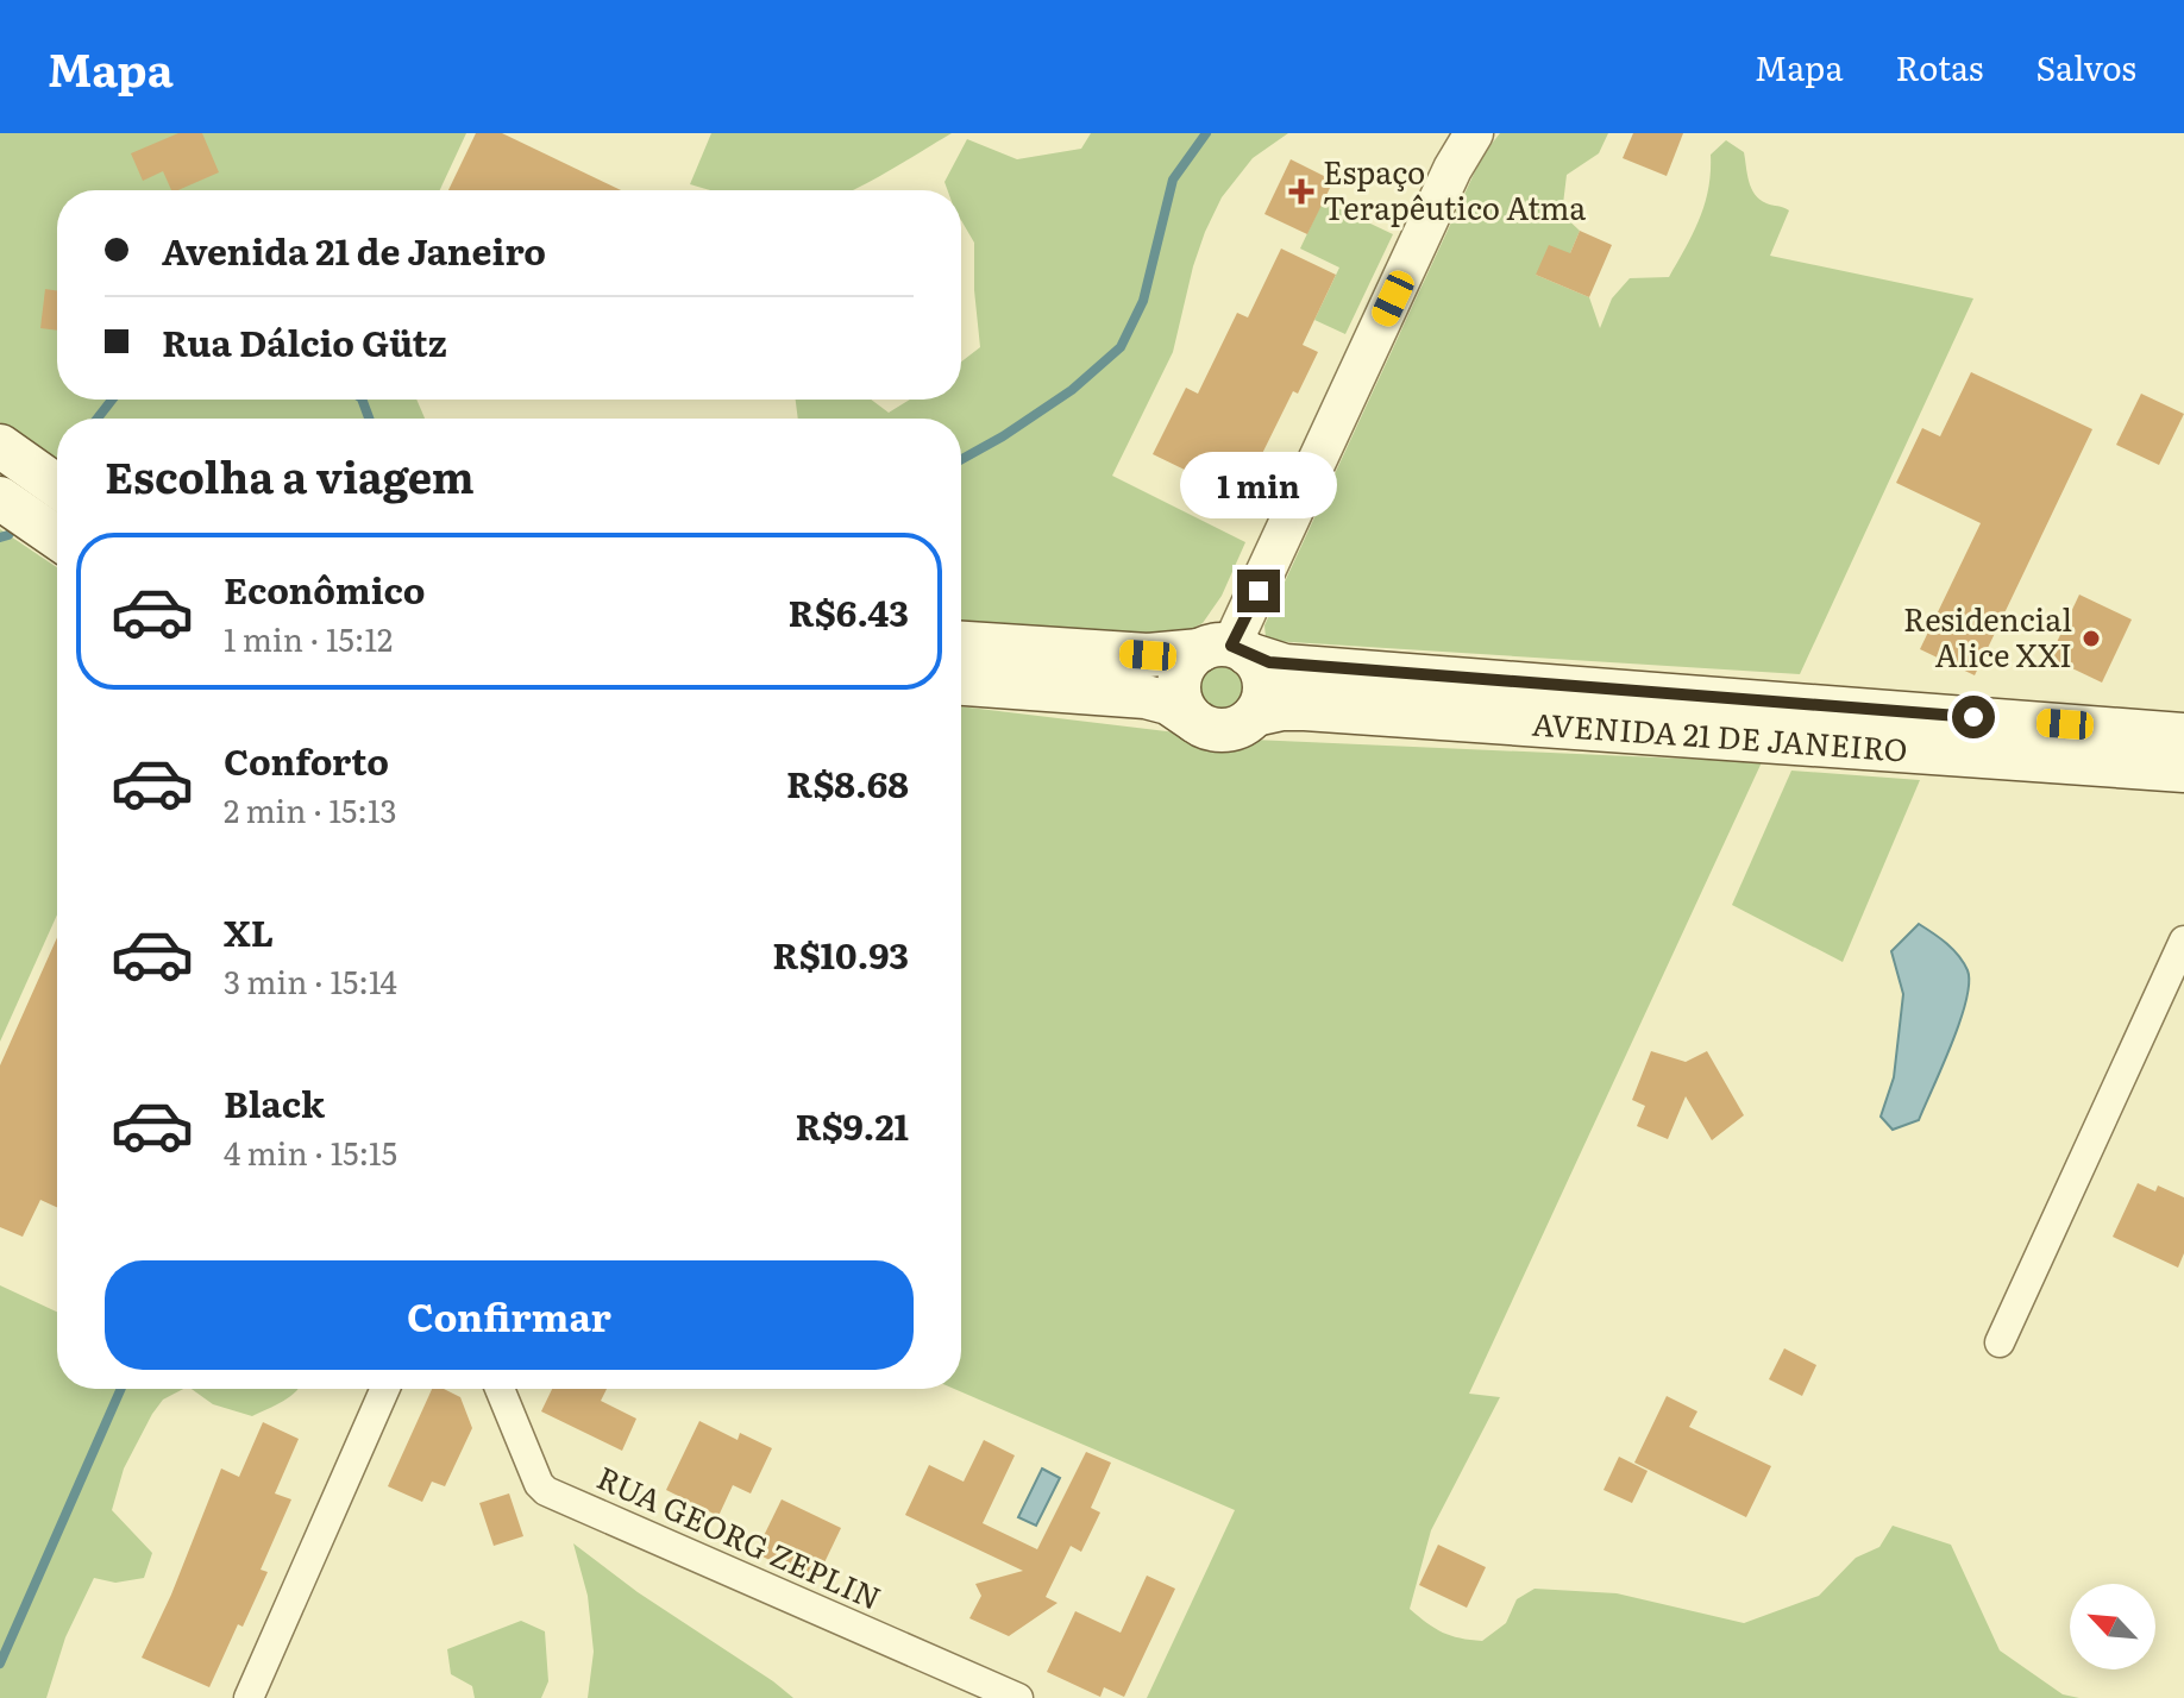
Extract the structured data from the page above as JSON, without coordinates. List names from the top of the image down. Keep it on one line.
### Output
{"streets":{"main road":["AVENIDA 21 DE JANEIRO"],"street":["RUA GEORG ZEPLIN"]},"places":{"health":["Espaço Terapêutico Atma"],"other":["Residencial Alice XXI"]},"north":"top left","page":{"header":"Mapa","nav":["Mapa","Rotas","Salvos"],"banner":["Avenida 21 de Janeiro","Rua Dálcio Gütz"],"heading":"Escolha a viagem","bubble":"1 min","list":[{"name":"Econômico","note":"1 min · 15:12","value":"R$6.43"},{"name":"Conforto","note":"2 min · 15:13","value":"R$8.68"},{"name":"XL","note":"3 min · 15:14","value":"R$10.93"},{"name":"Black","note":"4 min · 15:15","value":"R$9.21"}],"buttons":"Confirmar"}}
